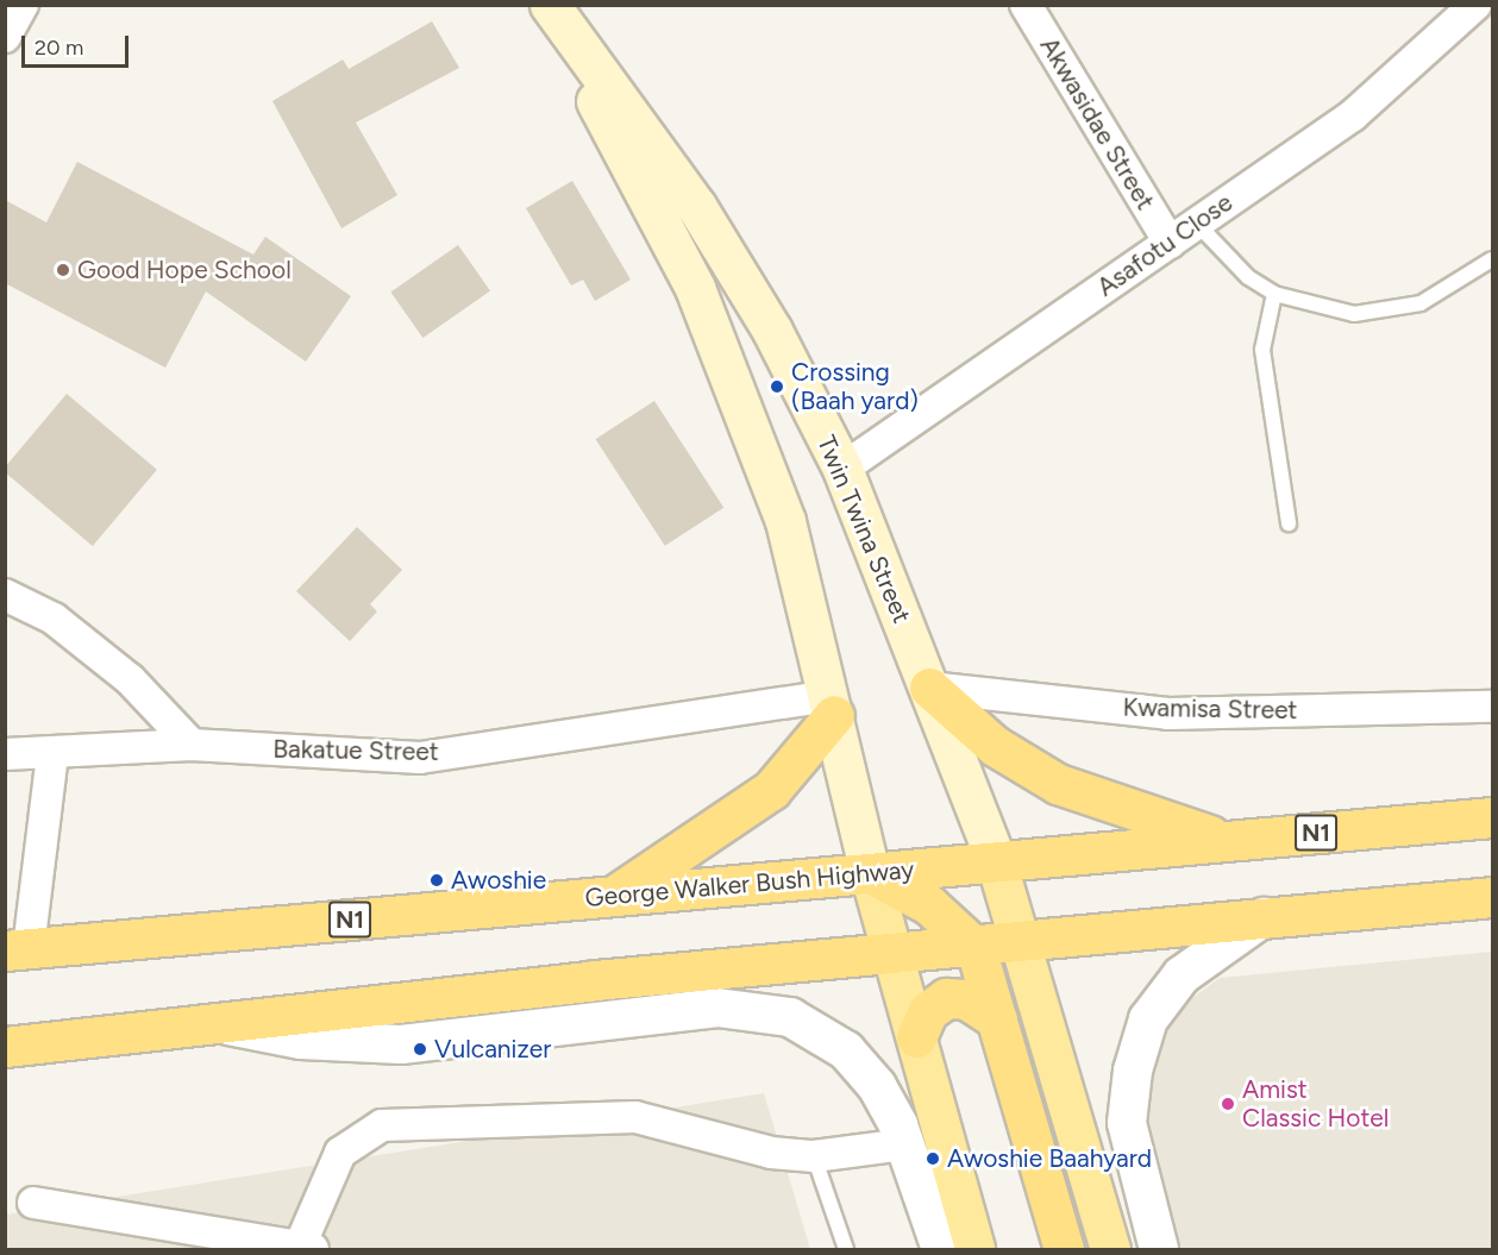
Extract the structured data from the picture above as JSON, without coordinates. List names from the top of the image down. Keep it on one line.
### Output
{"streets":{"highway":["N1","George Walker Bush Highway"],"main road":["Twin Twina Street"],"street":["Akwasidae Street","Asafotu Close","Kwamisa Street","Bakatue Street"]},"crossings":[["Akwasidae Street","Asafotu Close"],["Asafotu Close","Twin Twina Street"],["Twin Twina Street","Kwamisa Street"],["Twin Twina Street","George Walker Bush Highway"]],"places":["Good Hope School","Crossing (Baah yard)","Awoshie","Vulcanizer","Amist Classic Hotel","Awoshie Baahyard"],"scale_bar":"20 m"}
